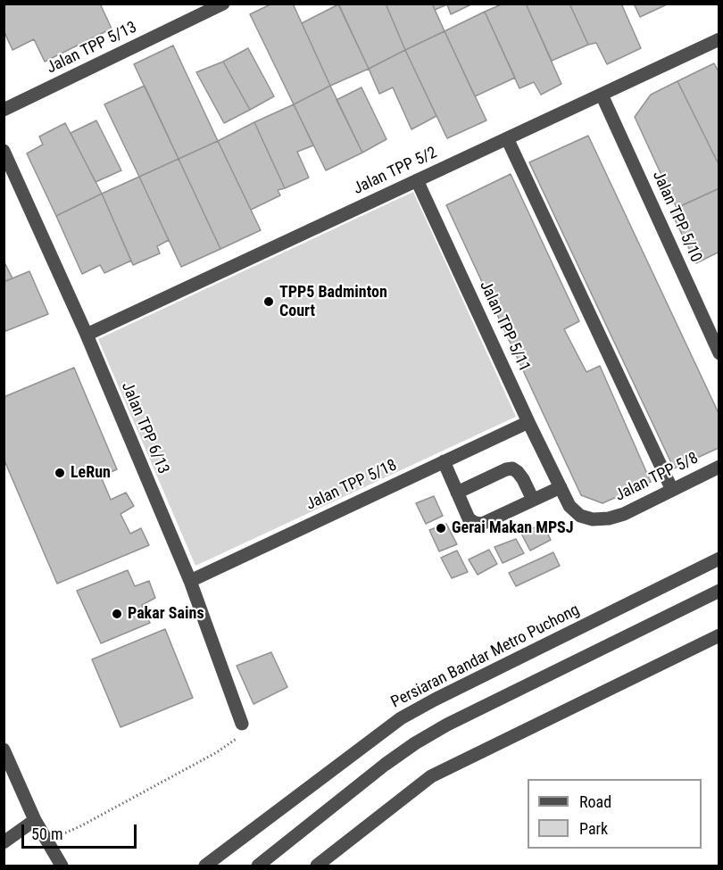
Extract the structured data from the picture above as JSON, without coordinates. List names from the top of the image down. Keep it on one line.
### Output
{"streets":{"street":["Jalan TPP 5/13","Jalan TPP 5/2","Jalan TPP 5/10","Jalan TPP 5/11","Jalan TPP 6/13","Jalan TPP 5/8","Jalan TPP 5/18","Persiaran Bandar Metro Puchong"]},"crossings":[["Jalan TPP 5/2","Jalan TPP 5/10"],["Jalan TPP 5/2","Jalan TPP 5/11"],["Jalan TPP 5/2","Jalan TPP 6/13"],["Jalan TPP 5/11","Jalan TPP 5/8"],["Jalan TPP 5/11","Jalan TPP 5/18"],["Jalan TPP 6/13","Jalan TPP 5/18"]],"places":["TPP5 Badminton Court","LeRun","Gerai Makan MPSJ","Pakar Sains"],"legend":["Road","Park"],"scale_bar":"50 m"}
